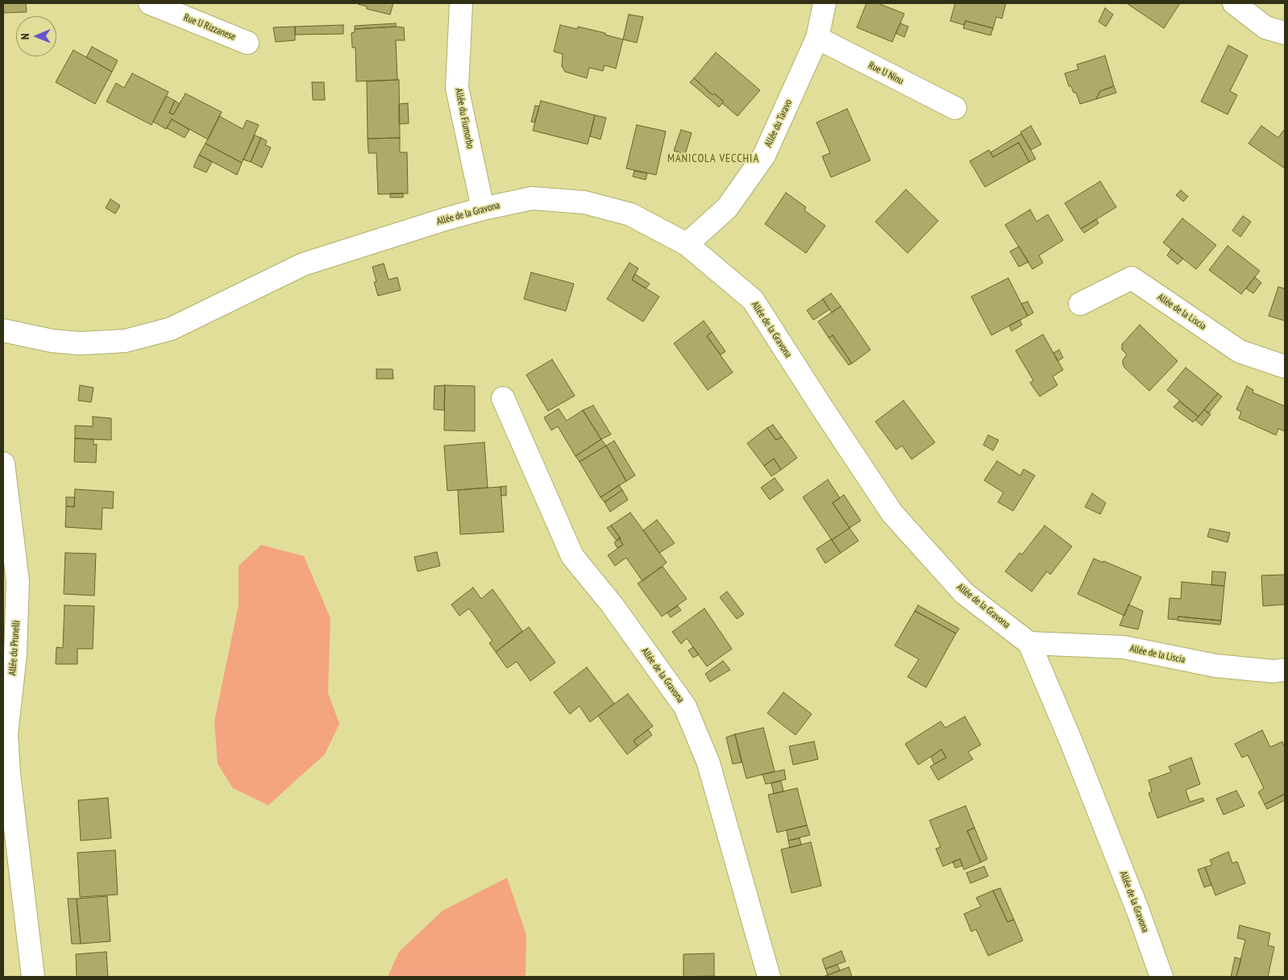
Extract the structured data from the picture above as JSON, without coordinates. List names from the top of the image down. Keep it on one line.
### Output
{"streets":{"street":["Rue U Rizzanese","Rue U Ninu","Allée du Fiumorbo","Allée du Taravo","Allée de la Gravona","Allée de la Liscia","Allée du Prunelli"]},"crossings":[["Rue U Ninu","Allée du Taravo"],["Allée du Fiumorbo","Allée de la Gravona"],["Allée du Taravo","Allée de la Gravona"],["Allée de la Gravona","Allée de la Liscia"]],"districts":["MANICOLA VECCHIA"],"north":"left"}
